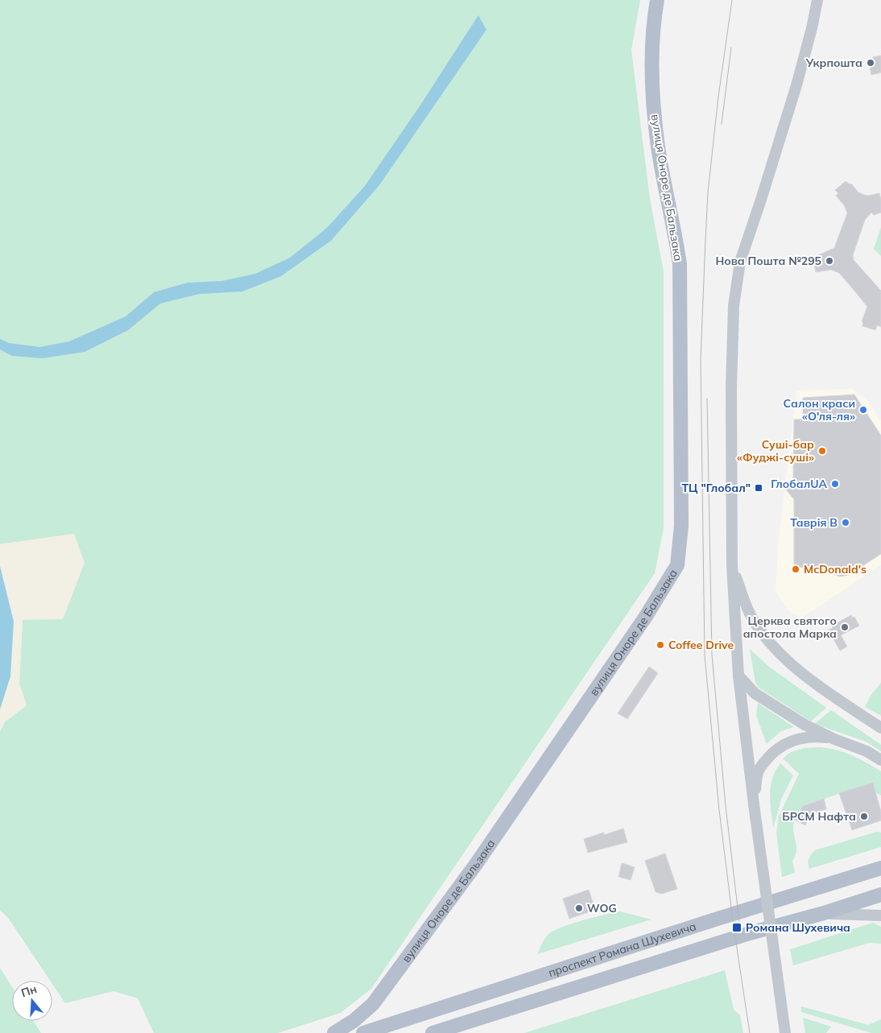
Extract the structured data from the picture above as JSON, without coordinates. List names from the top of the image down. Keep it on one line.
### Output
{"streets":{"main road":["вулиця Оноре де Бальзака","проспект Романа Шухевича"]},"places":{"other":["Укрпошта","Нова Пошта №295","Салон краси «О'ля-ля»","Суші-бар «Фуджі-суші»","ГлобалUA","Таврія В","McDonald's","Церква святого апостола Марка","Coffee Drive","БРСМ Нафта","WOG"],"transit":["ТЦ \"Глобал\"","Романа Шухевича"]},"north":"top"}
